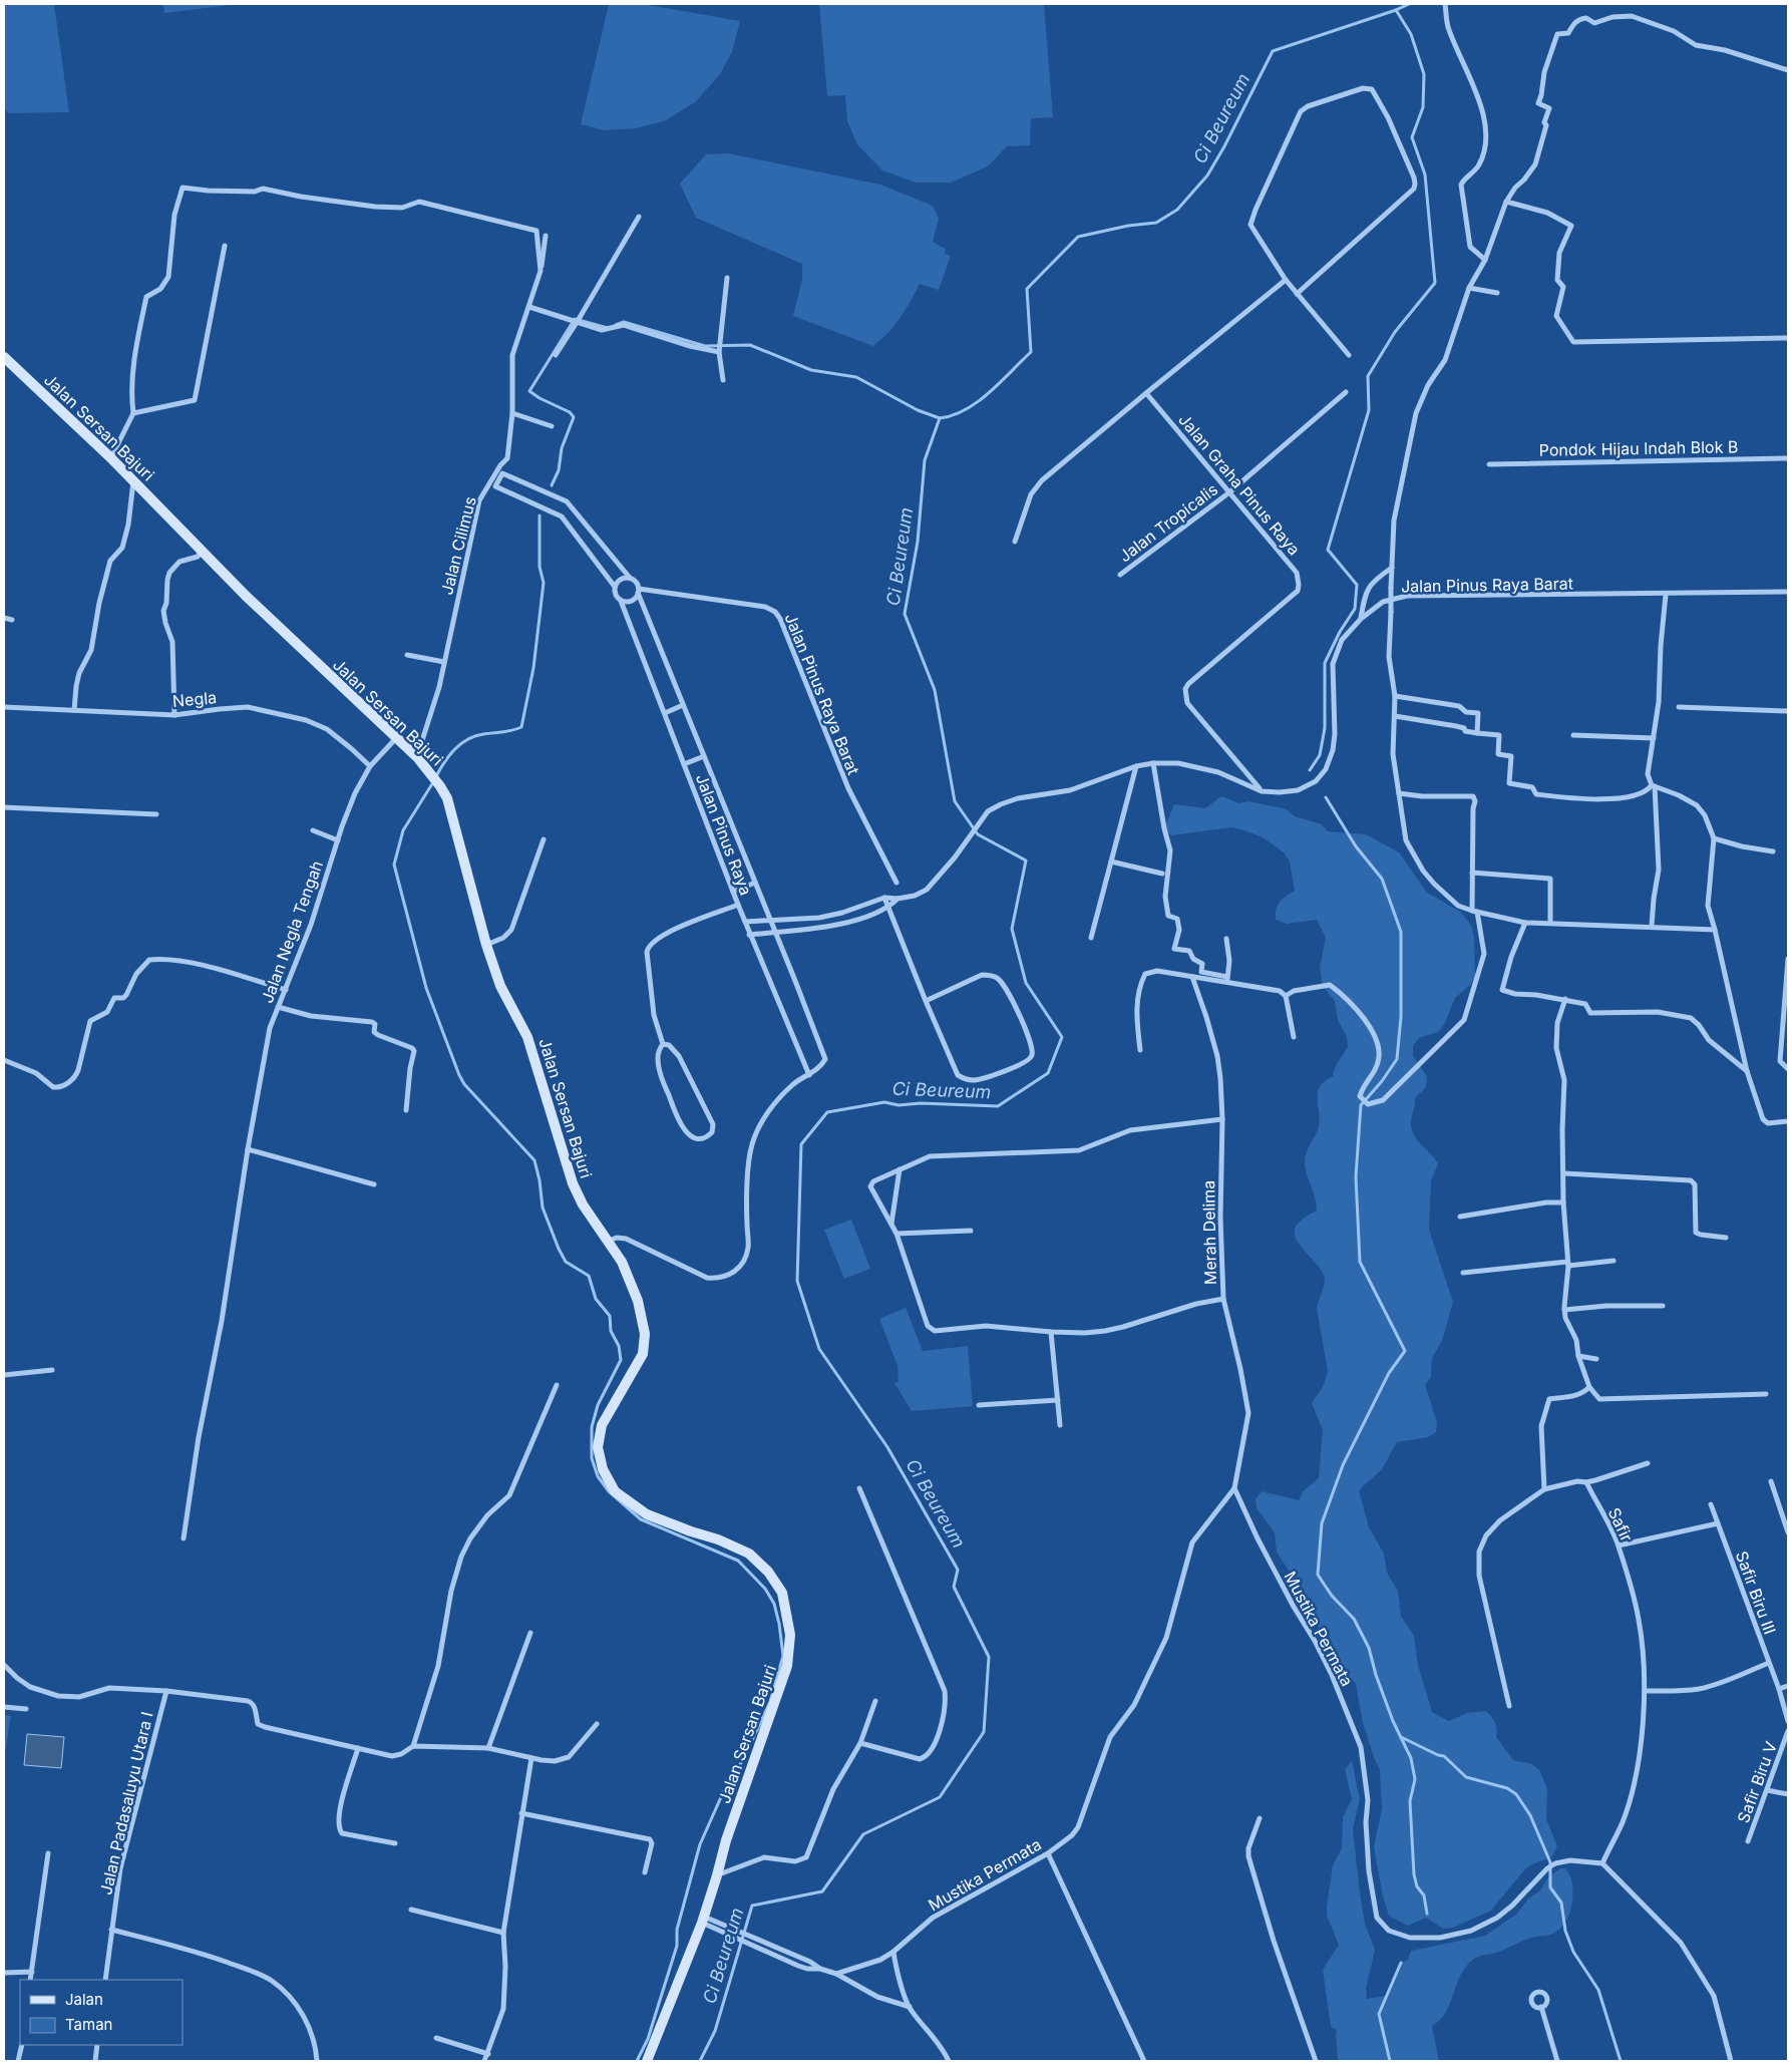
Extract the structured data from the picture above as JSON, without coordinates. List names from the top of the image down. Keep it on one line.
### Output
{"streets":{"main road":["Jalan Sersan Bajuri"],"street":["Pondok Hijau Indah Blok B","Jalan Graha Pinus Raya","Jalan Tropicalis","Jalan Cilimus","Jalan Pinus Raya Barat","Negla","Jalan Pinus Raya","Jalan Negla Tengah","Merah Delima","Safir","Safir Biru III","Mustika Permata","Safir Biru V","Jalan Padasaluyu Utara I"]},"crossings":[["Jalan Sersan Bajuri","Jalan Cilimus"],["Jalan Sersan Bajuri","Jalan Negla Tengah"],["Jalan Graha Pinus Raya","Jalan Tropicalis"],["Jalan Graha Pinus Raya","Jalan Pinus Raya Barat"],["Jalan Pinus Raya Barat","Jalan Pinus Raya"],["Negla","Jalan Negla Tengah"],["Merah Delima","Mustika Permata"],["Safir","Mustika Permata"]],"water":["Ci Beureum"],"legend":["Jalan","Taman"]}
